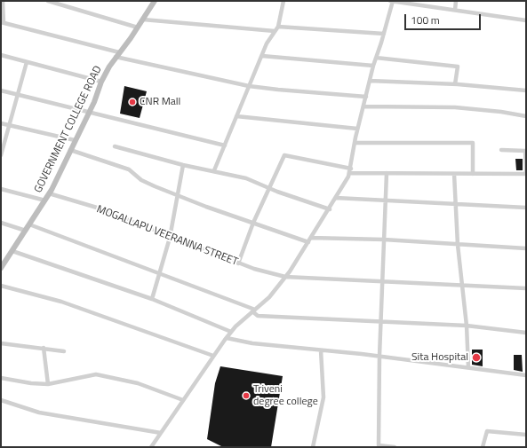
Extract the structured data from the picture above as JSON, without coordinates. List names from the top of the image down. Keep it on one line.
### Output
{"streets":{"main road":["GOVERNMENT COLLEGE ROAD"],"street":["MOGALLAPU VEERANNA STREET"]},"crossings":[["GOVERNMENT COLLEGE ROAD","MOGALLAPU VEERANNA STREET"]],"places":["CNR Mall","Sita Hospital","Triveni degree college"],"scale_bar":"100 m"}
